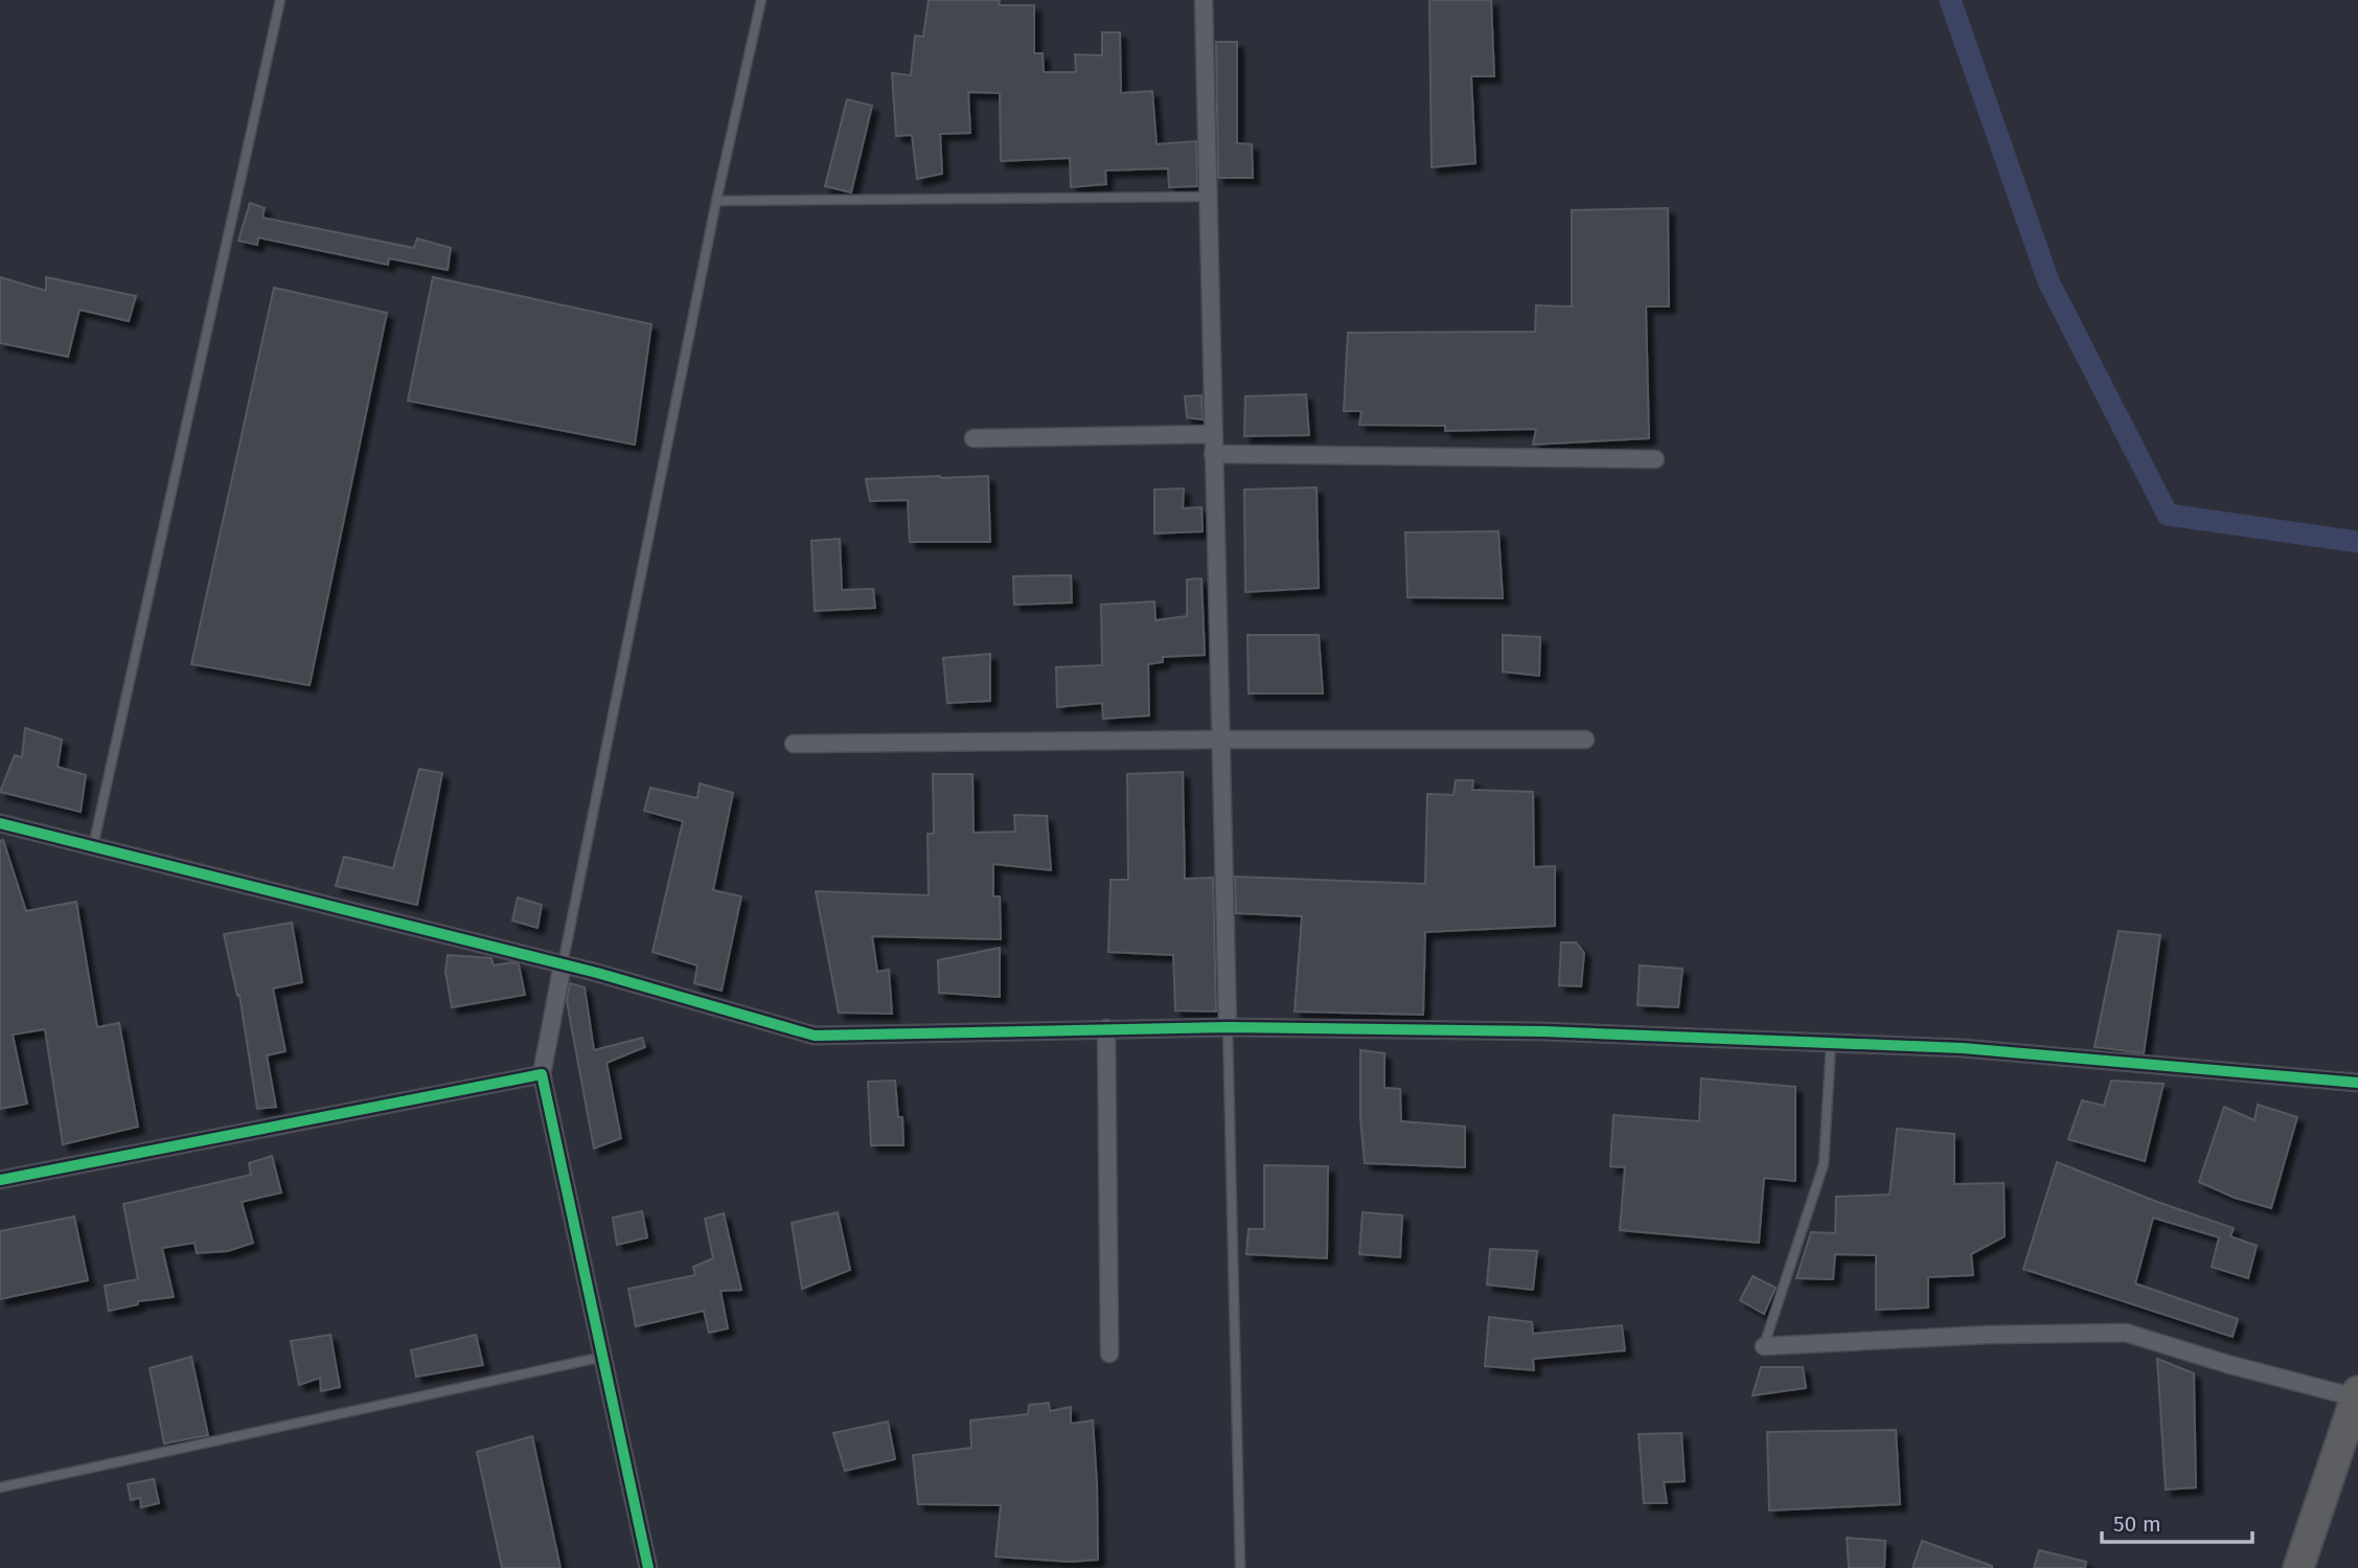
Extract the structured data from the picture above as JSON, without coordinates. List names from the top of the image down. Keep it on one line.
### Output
{"scale_bar":"50 m"}
